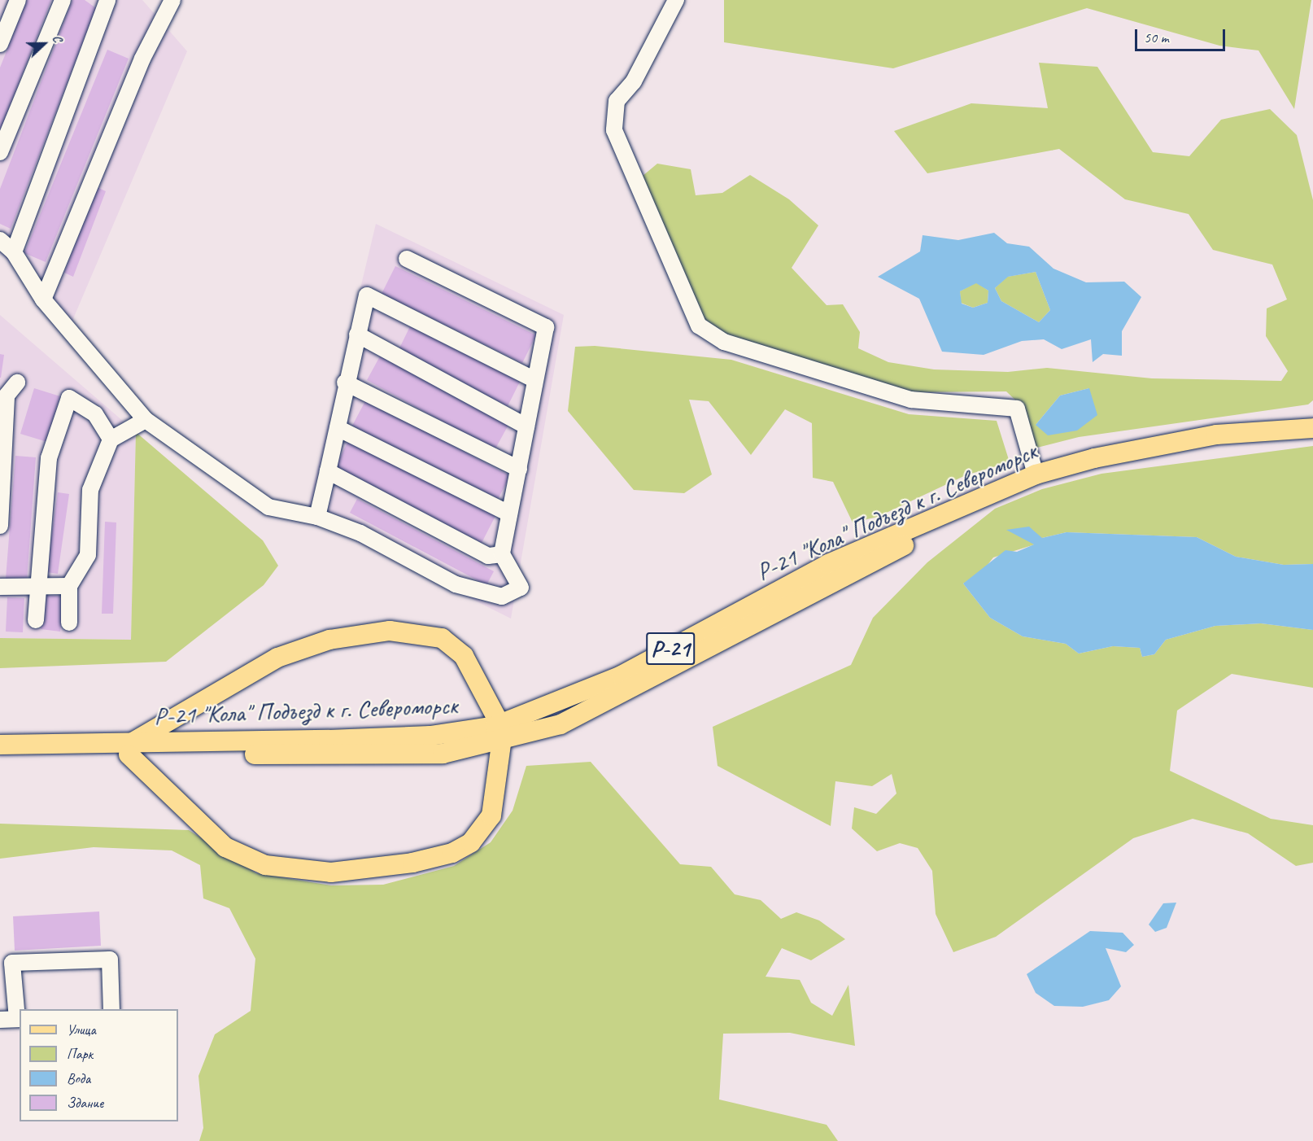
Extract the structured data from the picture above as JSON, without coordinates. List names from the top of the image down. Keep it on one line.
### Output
{"streets":{"main road":["Р-21 \"Кола\" Подъезд к г. Североморск","Р-21"]},"legend":["Улица","Парк","Вода","Здание"],"scale_bar":"50 m","north":"right"}
